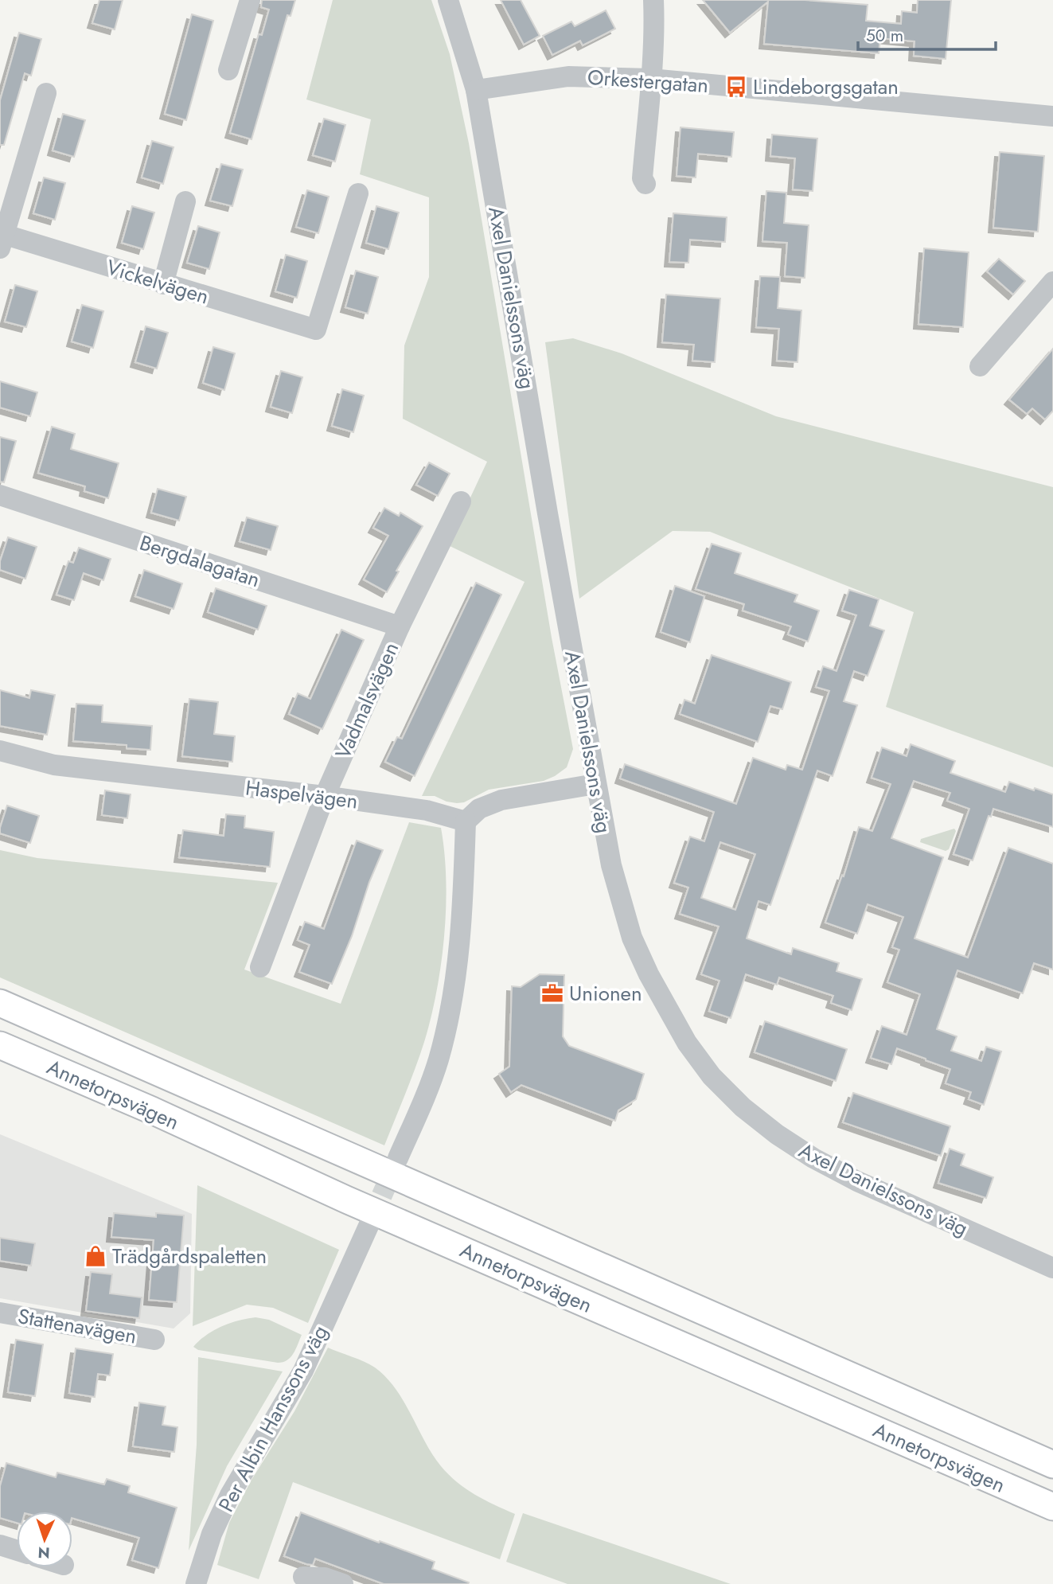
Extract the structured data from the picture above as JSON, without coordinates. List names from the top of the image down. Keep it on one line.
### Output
{"streets":{"main road":["Annetorpsvägen"],"street":["Orkestergatan","Vickelvägen","Axel Danielssons väg","Bergdalagatan","Vadmalsvägen","Haspelvägen","Stattenavägen","Per Albin Hanssons väg"]},"crossings":[["Orkestergatan","Axel Danielssons väg"],["Bergdalagatan","Vadmalsvägen"],["Vadmalsvägen","Haspelvägen"]],"places":{"bus stop":["Lindeborgsgatan"],"office":["Unionen"],"shop":["Trädgårdspaletten"]},"scale_bar":"50 m","north":"bottom"}
